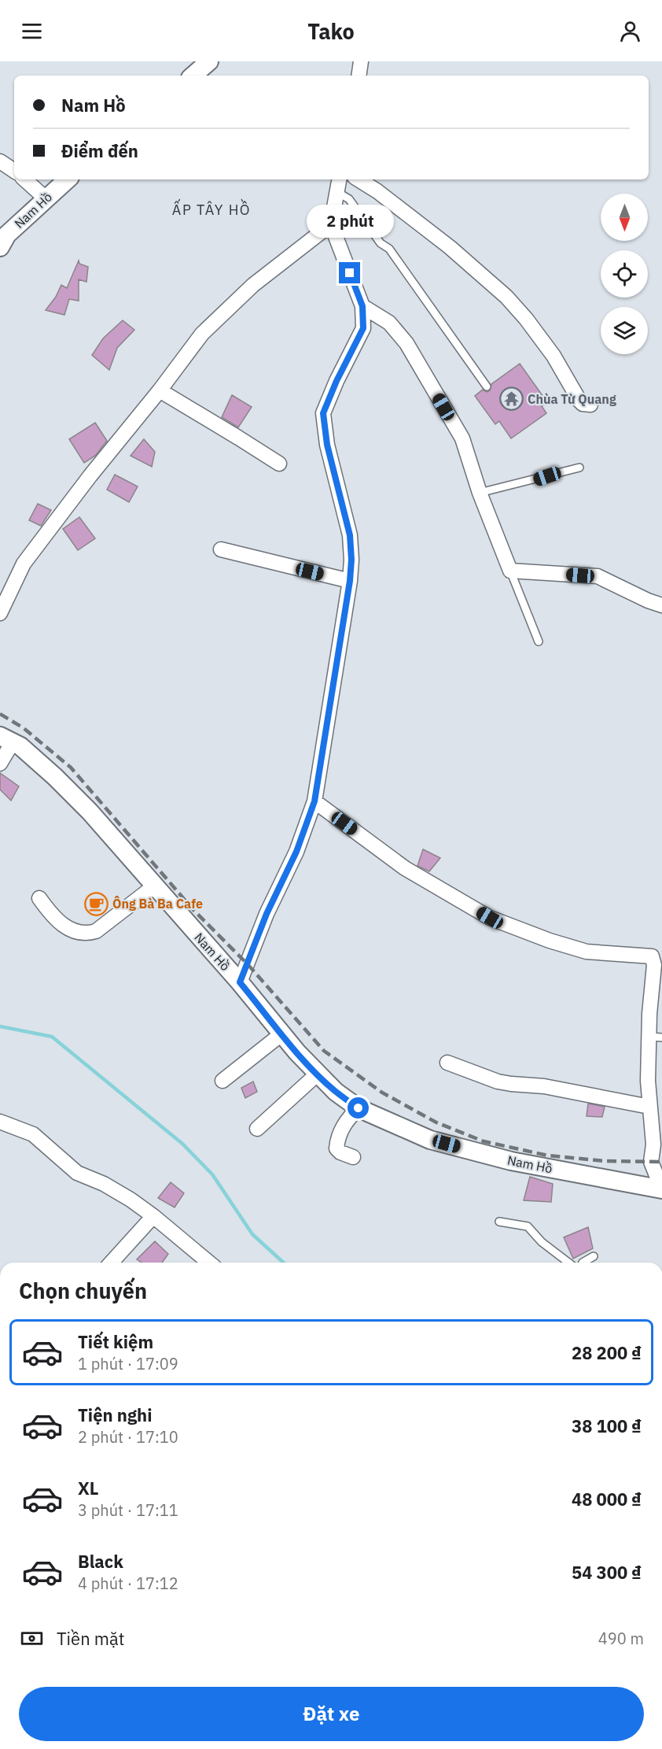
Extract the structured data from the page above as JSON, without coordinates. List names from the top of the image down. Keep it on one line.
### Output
{"streets":{"street":["Nam Hồ"]},"districts":["ẤP TÂY HỒ"],"places":{"temple":["Chùa Từ Quang"],"cafe":["Ông Bà Ba Cafe"]},"north":"bottom","page":{"header":"Tako","banner":["Nam Hồ","Điểm đến"],"bubble":"2 phút","heading":"Chọn chuyến","list":[{"name":"Tiết kiệm","note":"1 phút · 17:09","value":"28 200 ₫"},{"name":"Tiện nghi","note":"2 phút · 17:10","value":"38 100 ₫"},{"name":"XL","note":"3 phút · 17:11","value":"48 000 ₫"},{"name":"Black","note":"4 phút · 17:12","value":"54 300 ₫"}],"pay":["Tiền mặt","490 m"],"buttons":"Đặt xe"}}
